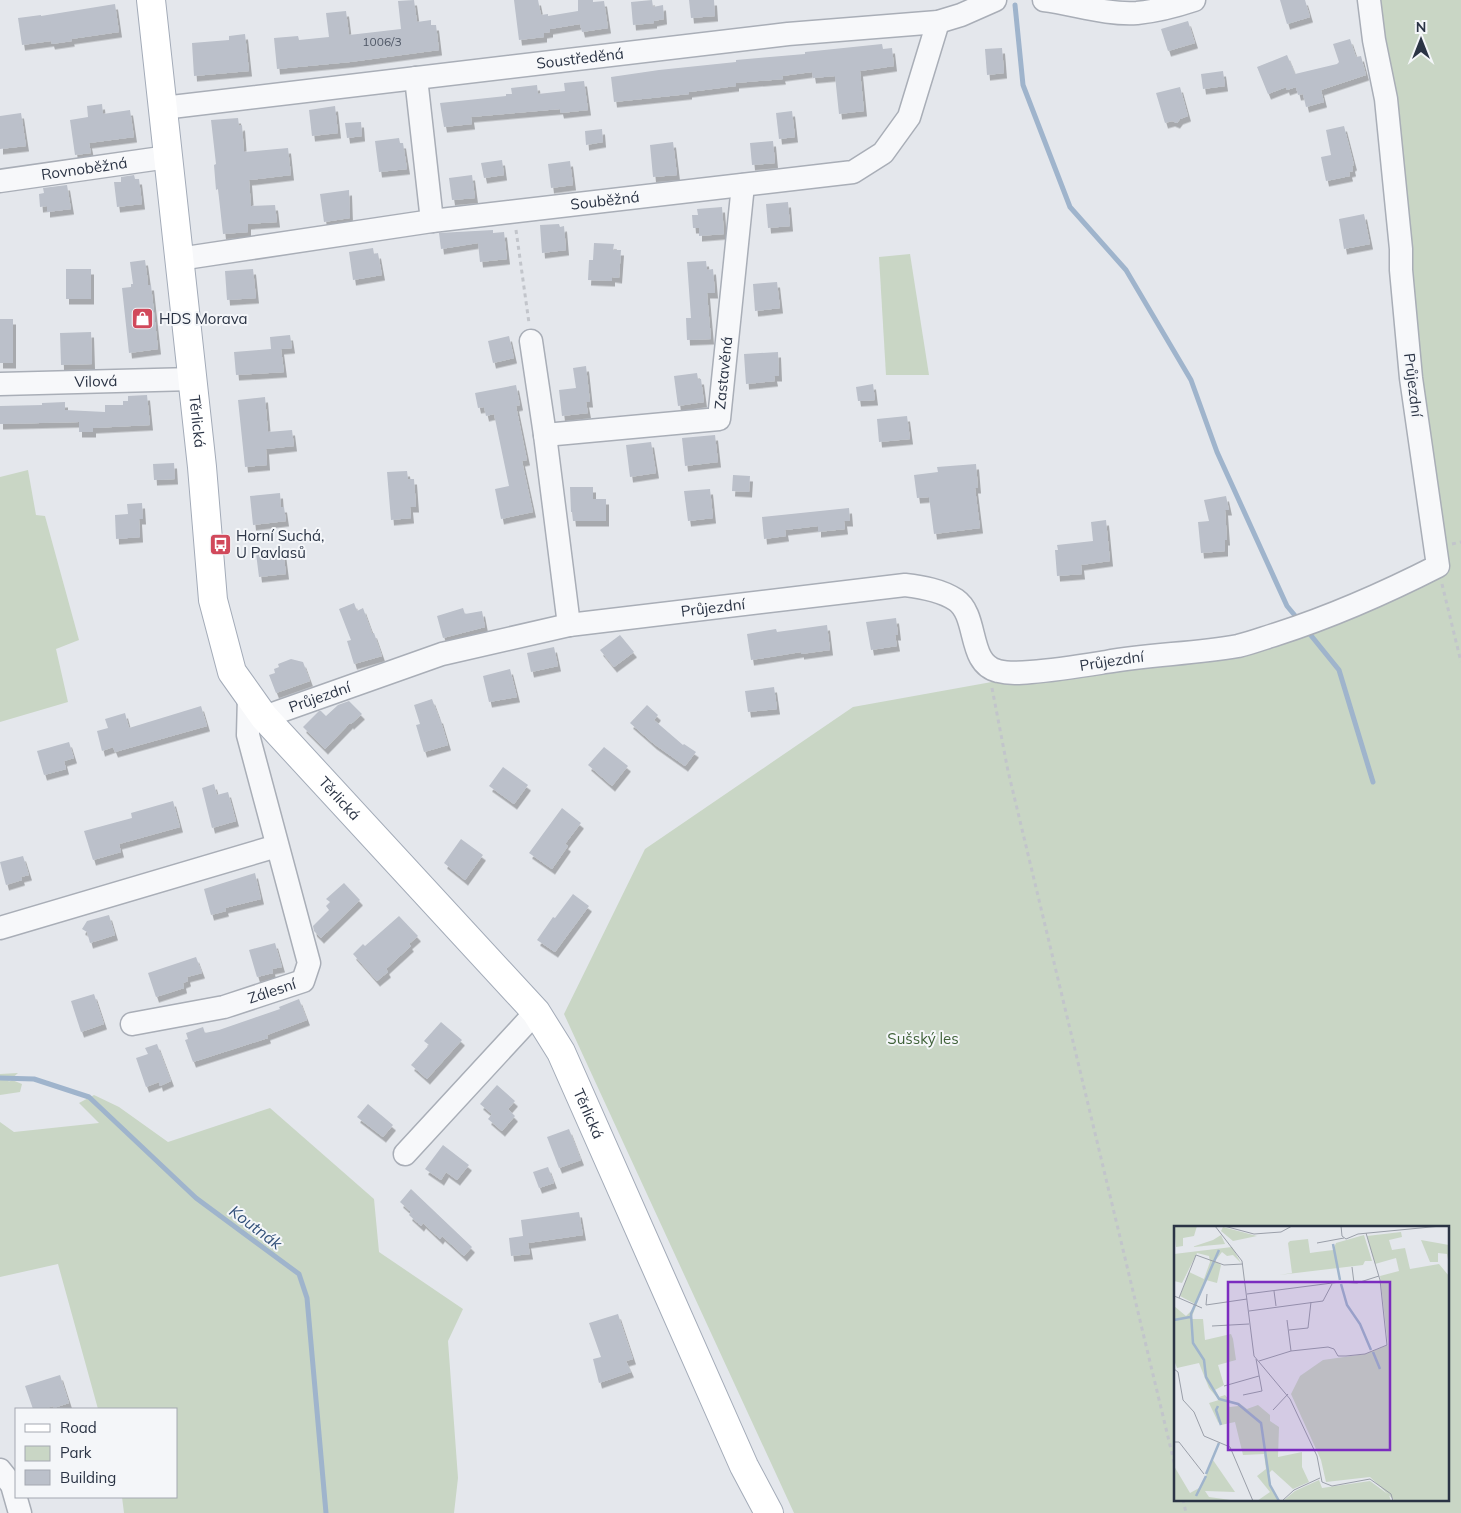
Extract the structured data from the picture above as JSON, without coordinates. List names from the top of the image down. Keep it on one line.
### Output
{"streets":{"main road":["Těrlická"],"street":["Soustředěná","Rovnoběžná","Souběžná","Zastavěná","Vilová","Průjezdní","Zálesní"]},"crossings":[["Soustředěná","Souběžná"],["Soustředěná","Těrlická"],["Rovnoběžná","Těrlická"],["Souběžná","Zastavěná"],["Souběžná","Těrlická"],["Vilová","Těrlická"],["Průjezdní","Těrlická"],["Průjezdní","Zálesní"],["Těrlická","Zálesní"]],"water":["Koutnák"],"parks":["Sušský les"],"places":{"shop":["HDS Morava"],"bus stop":["Horní Suchá, U Pavlasů"]},"house_numbers":["1006/3"],"legend":["Road","Park","Building"],"north":"top"}
